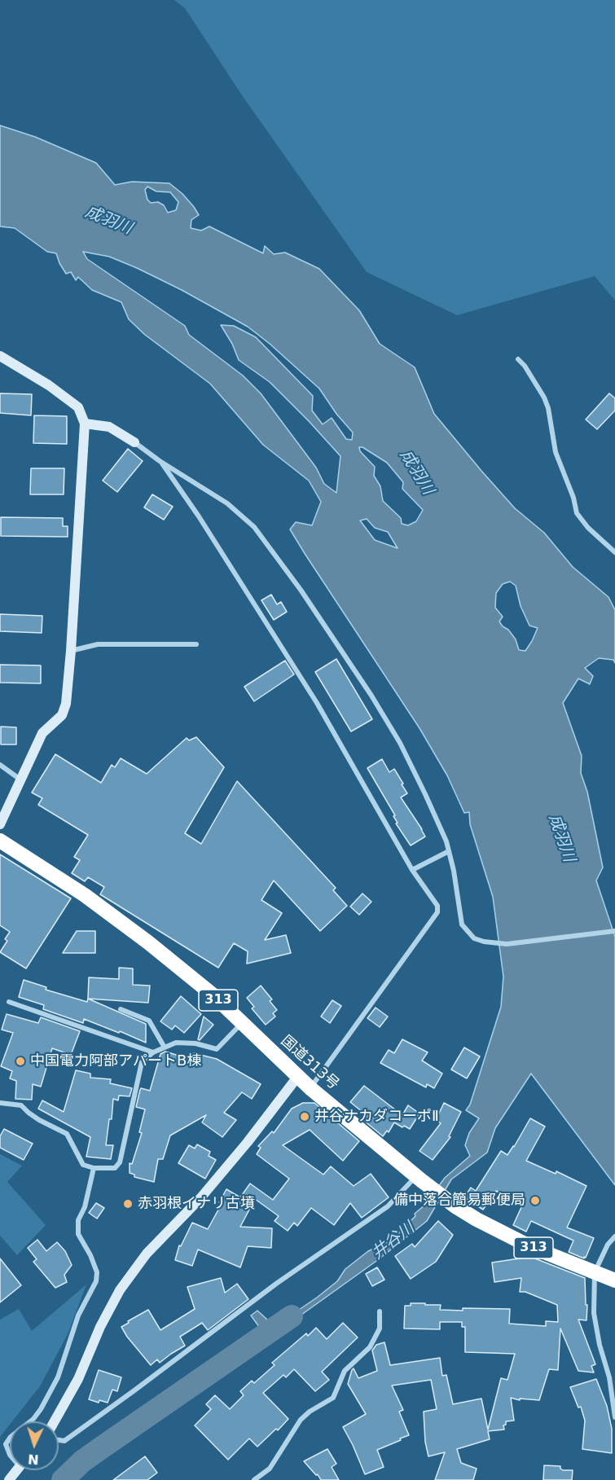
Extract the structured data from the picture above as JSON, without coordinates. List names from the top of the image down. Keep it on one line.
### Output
{"streets":{"highway":["313","国道313号"]},"water":["成羽川","井谷川"],"places":["中国電力阿部アパートB棟","井谷ナカダコーポⅡ","備中落合簡易郵便局","赤羽根イナリ古墳"],"north":"bottom"}
